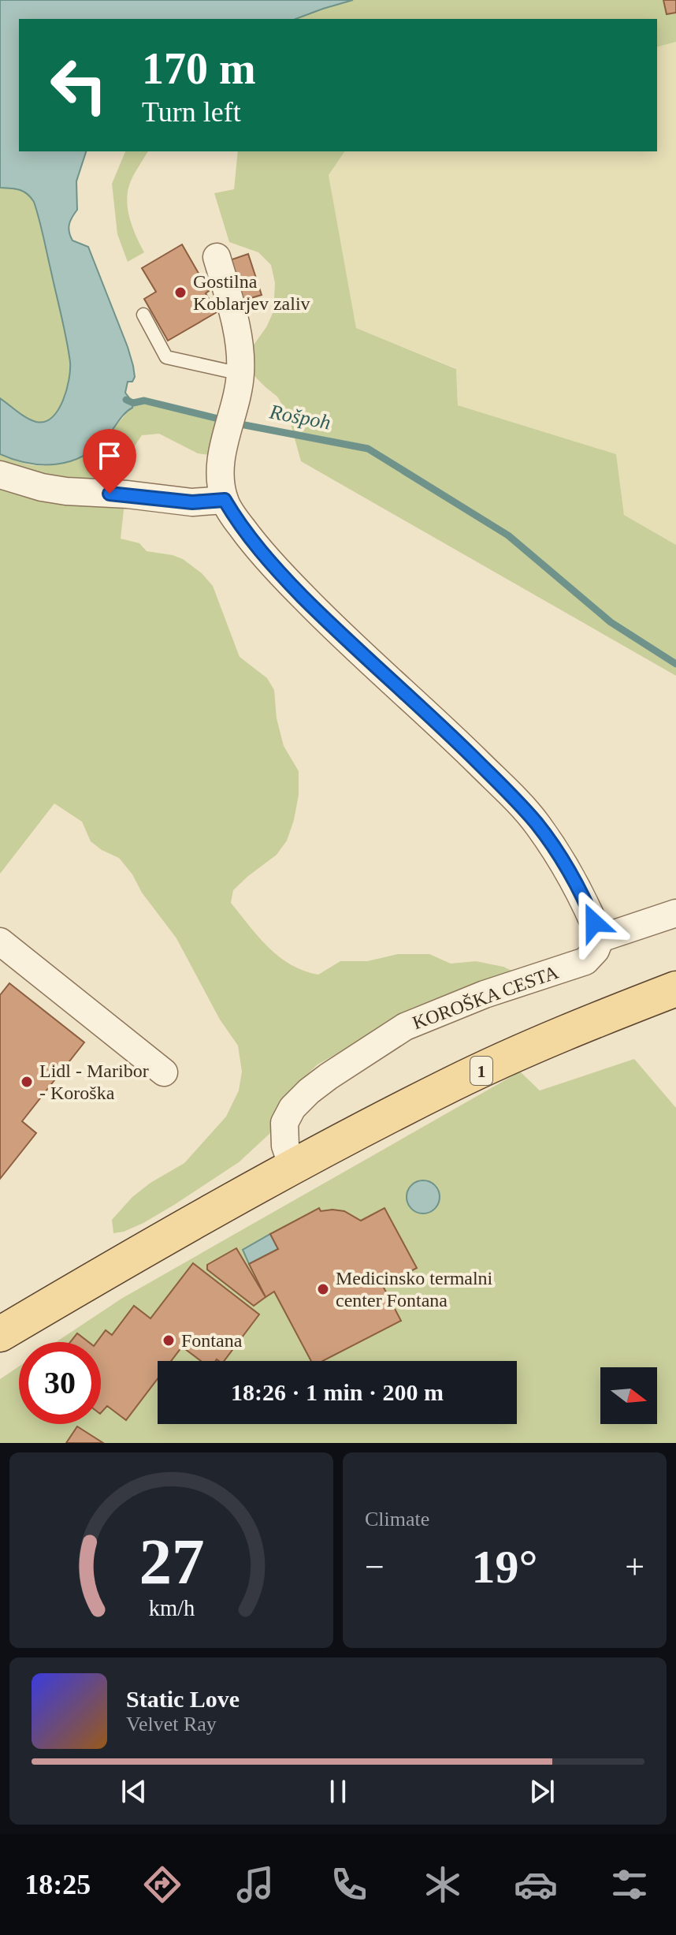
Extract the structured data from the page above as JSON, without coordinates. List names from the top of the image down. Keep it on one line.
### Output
{"streets":{"main road":["1"],"street":["KOROŠKA CESTA"]},"crossings":[["KOROŠKA CESTA","1"]],"water":["Rošpoh"],"places":["Gostilna Koblarjev zaliv","Lidl - Maribor - Koroška","Medicinsko termalni center Fontana","Fontana"],"north":"right","page":{"turn":["170 m","Turn left"],"limit":"30","trip":"18:26 · 1 min · 200 m","tile":"Climate","heat":["−","19°","+"],"song":["Static Love","Velvet Ray"],"tabs":"18:25","gauge":["27","km/h"]}}
